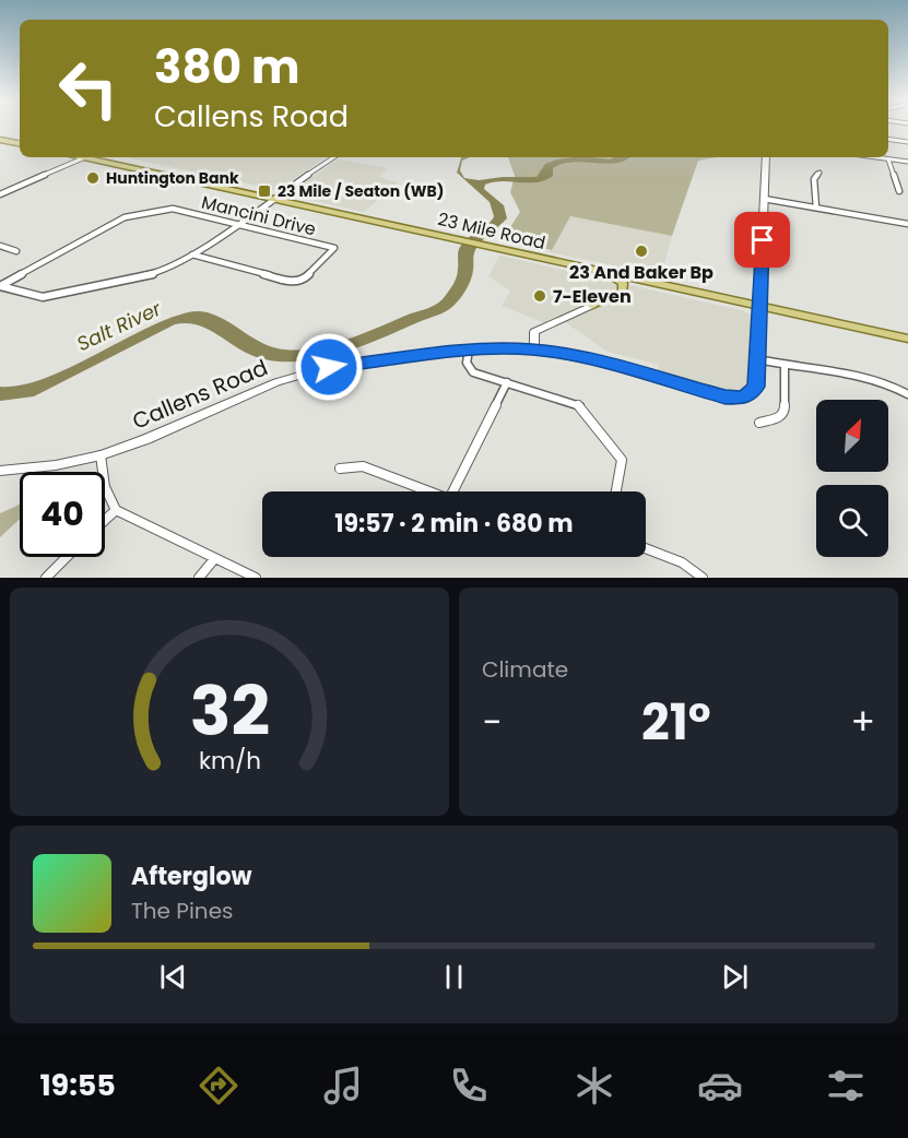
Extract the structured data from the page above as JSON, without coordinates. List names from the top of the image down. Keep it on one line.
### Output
{"streets":{"main road":["23 Mile Road"],"street":["Mancini Drive","Callens Road"]},"crossings":[["23 Mile Road","Callens Road"]],"water":["Salt River"],"places":{"other":["Huntington Bank","23 And Baker Bp","7-Eleven"],"transit":["23 Mile / Seaton (WB)"]},"north":"top right","page":{"turn":["380 m","Callens Road"],"limit":"40","trip":"19:57 · 2 min · 680 m","tile":"Climate","heat":["−","21°","+"],"song":["Afterglow","The Pines"],"tabs":"19:55","gauge":["32","km/h"]}}
